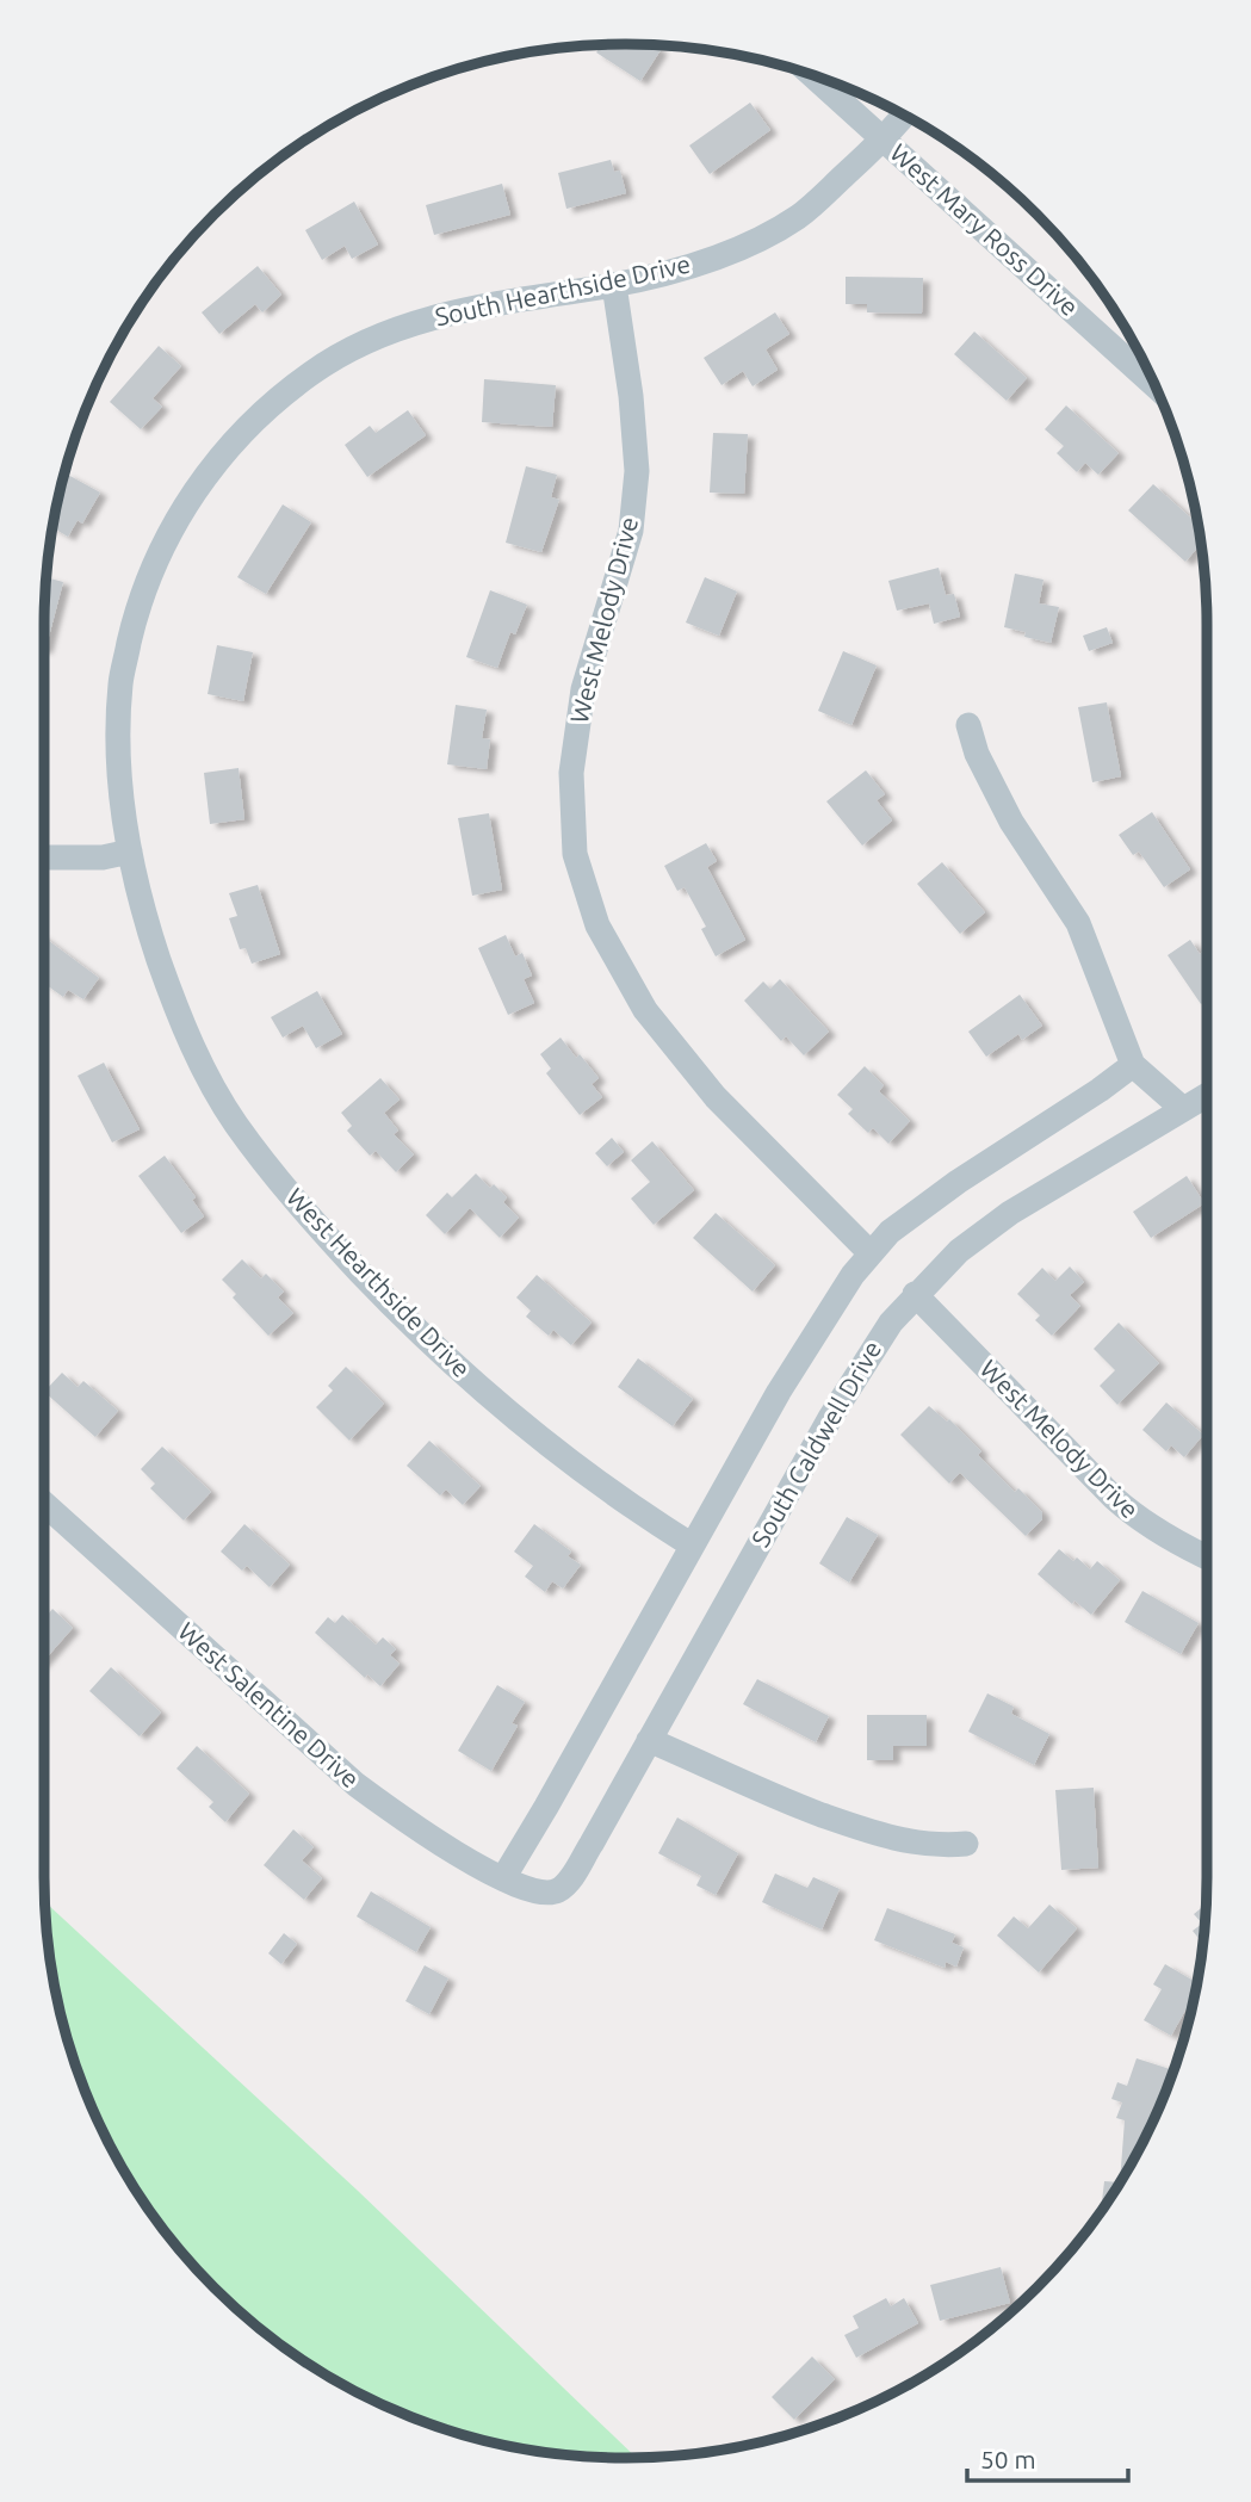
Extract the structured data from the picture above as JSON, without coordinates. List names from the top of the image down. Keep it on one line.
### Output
{"streets":{"street":["West Mary Ross Drive","South Hearthside Drive","West Melody Drive","West Hearthside Drive","South Caldwell Drive","West Salentine Drive"]},"crossings":[["West Mary Ross Drive","South Hearthside Drive"],["South Hearthside Drive","West Melody Drive"],["South Hearthside Drive","West Hearthside Drive"],["West Melody Drive","South Caldwell Drive"],["South Caldwell Drive","West Salentine Drive"]],"scale_bar":"50 m"}
